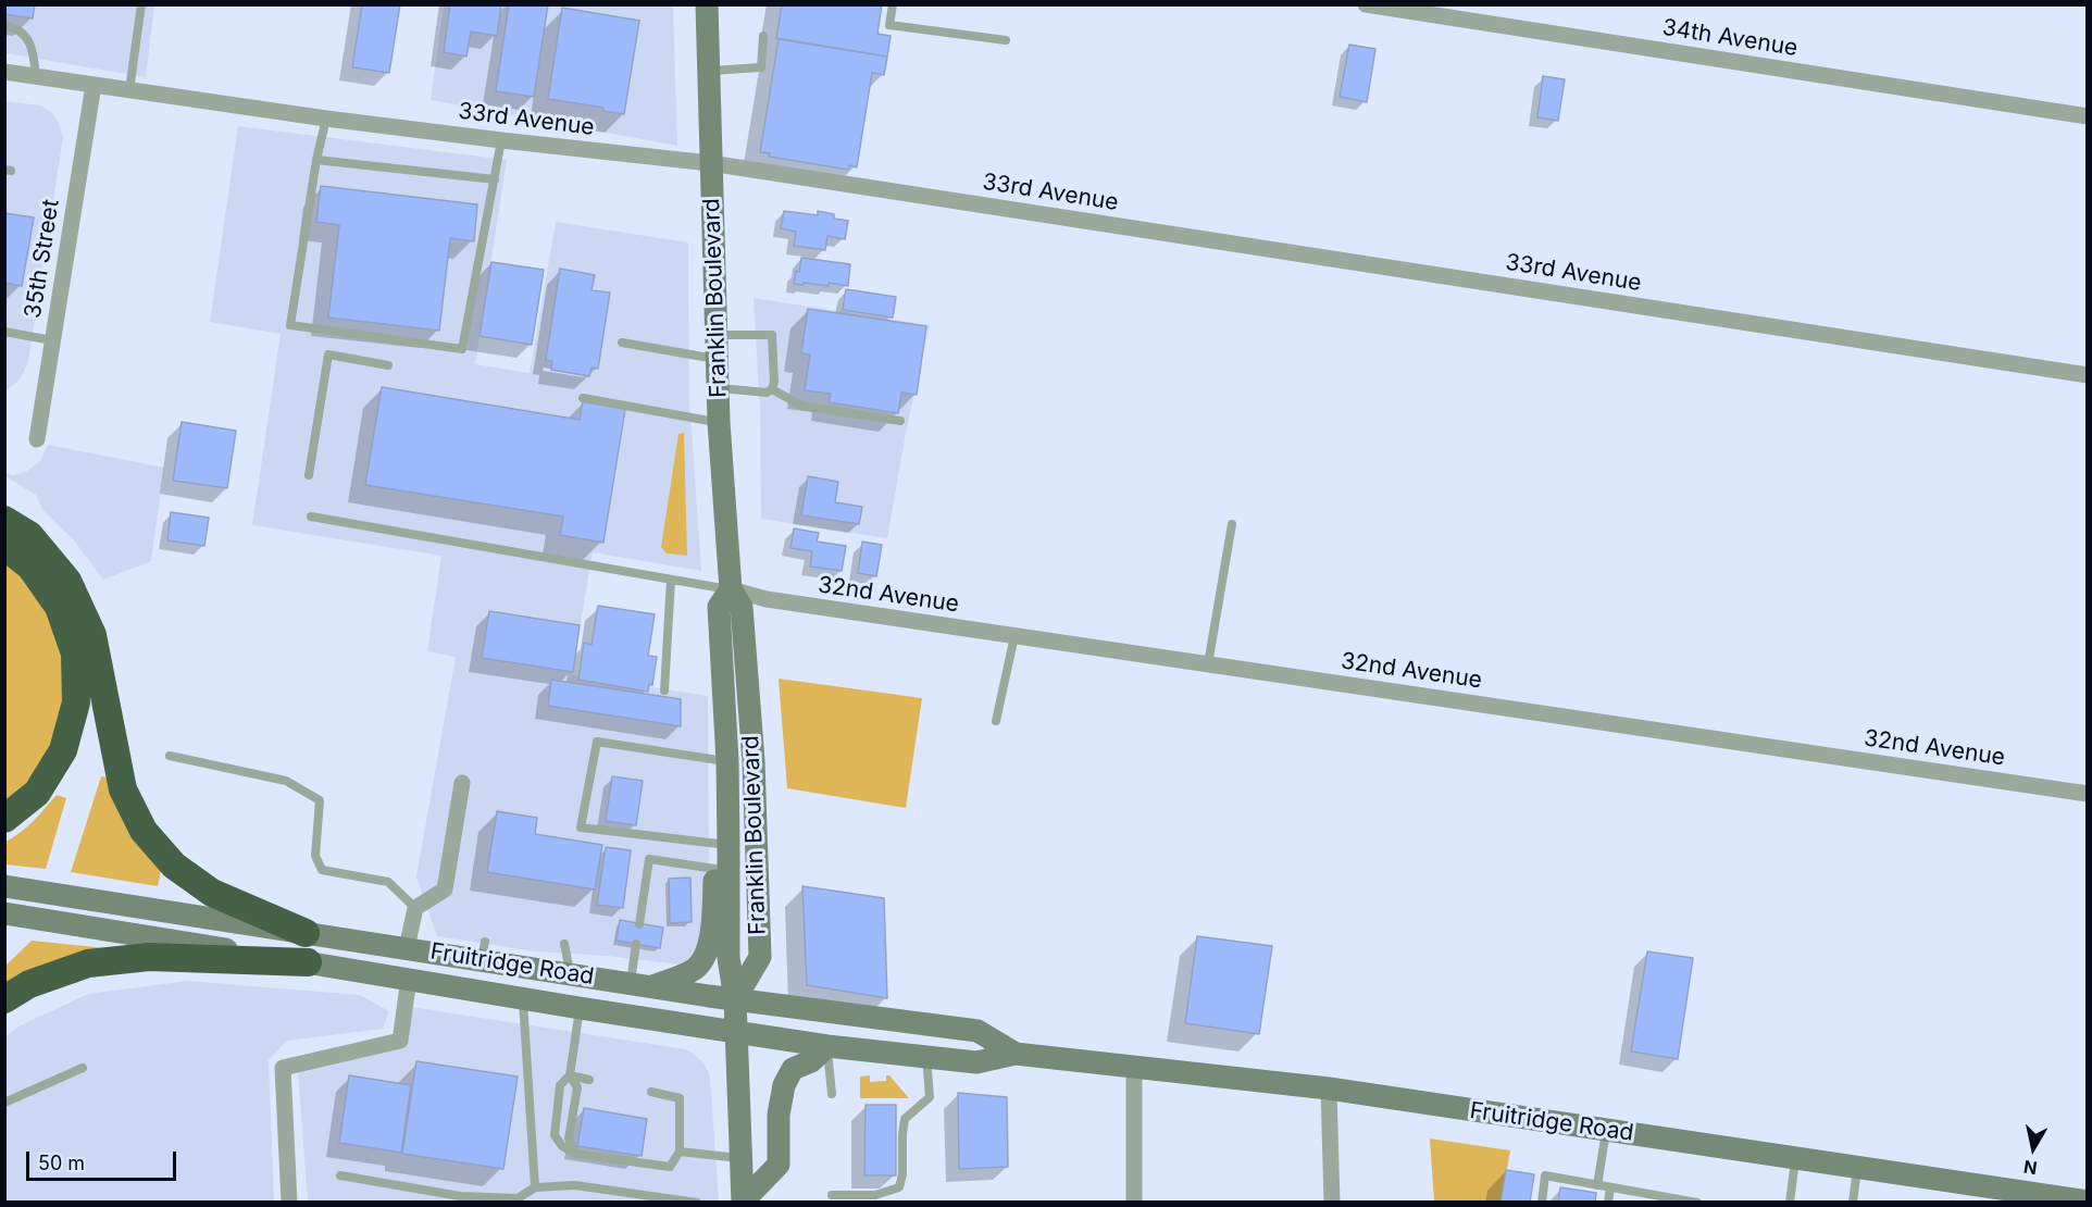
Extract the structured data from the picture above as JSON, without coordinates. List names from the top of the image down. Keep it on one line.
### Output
{"streets":{"main road":["Franklin Boulevard","Fruitridge Road"],"street":["34th Avenue","33rd Avenue","35th Street","32nd Avenue"]},"crossings":[["33rd Avenue","35th Street"],["33rd Avenue","Franklin Boulevard"],["Franklin Boulevard","32nd Avenue"],["Franklin Boulevard","Fruitridge Road"]],"scale_bar":"50 m","north":"bottom"}
